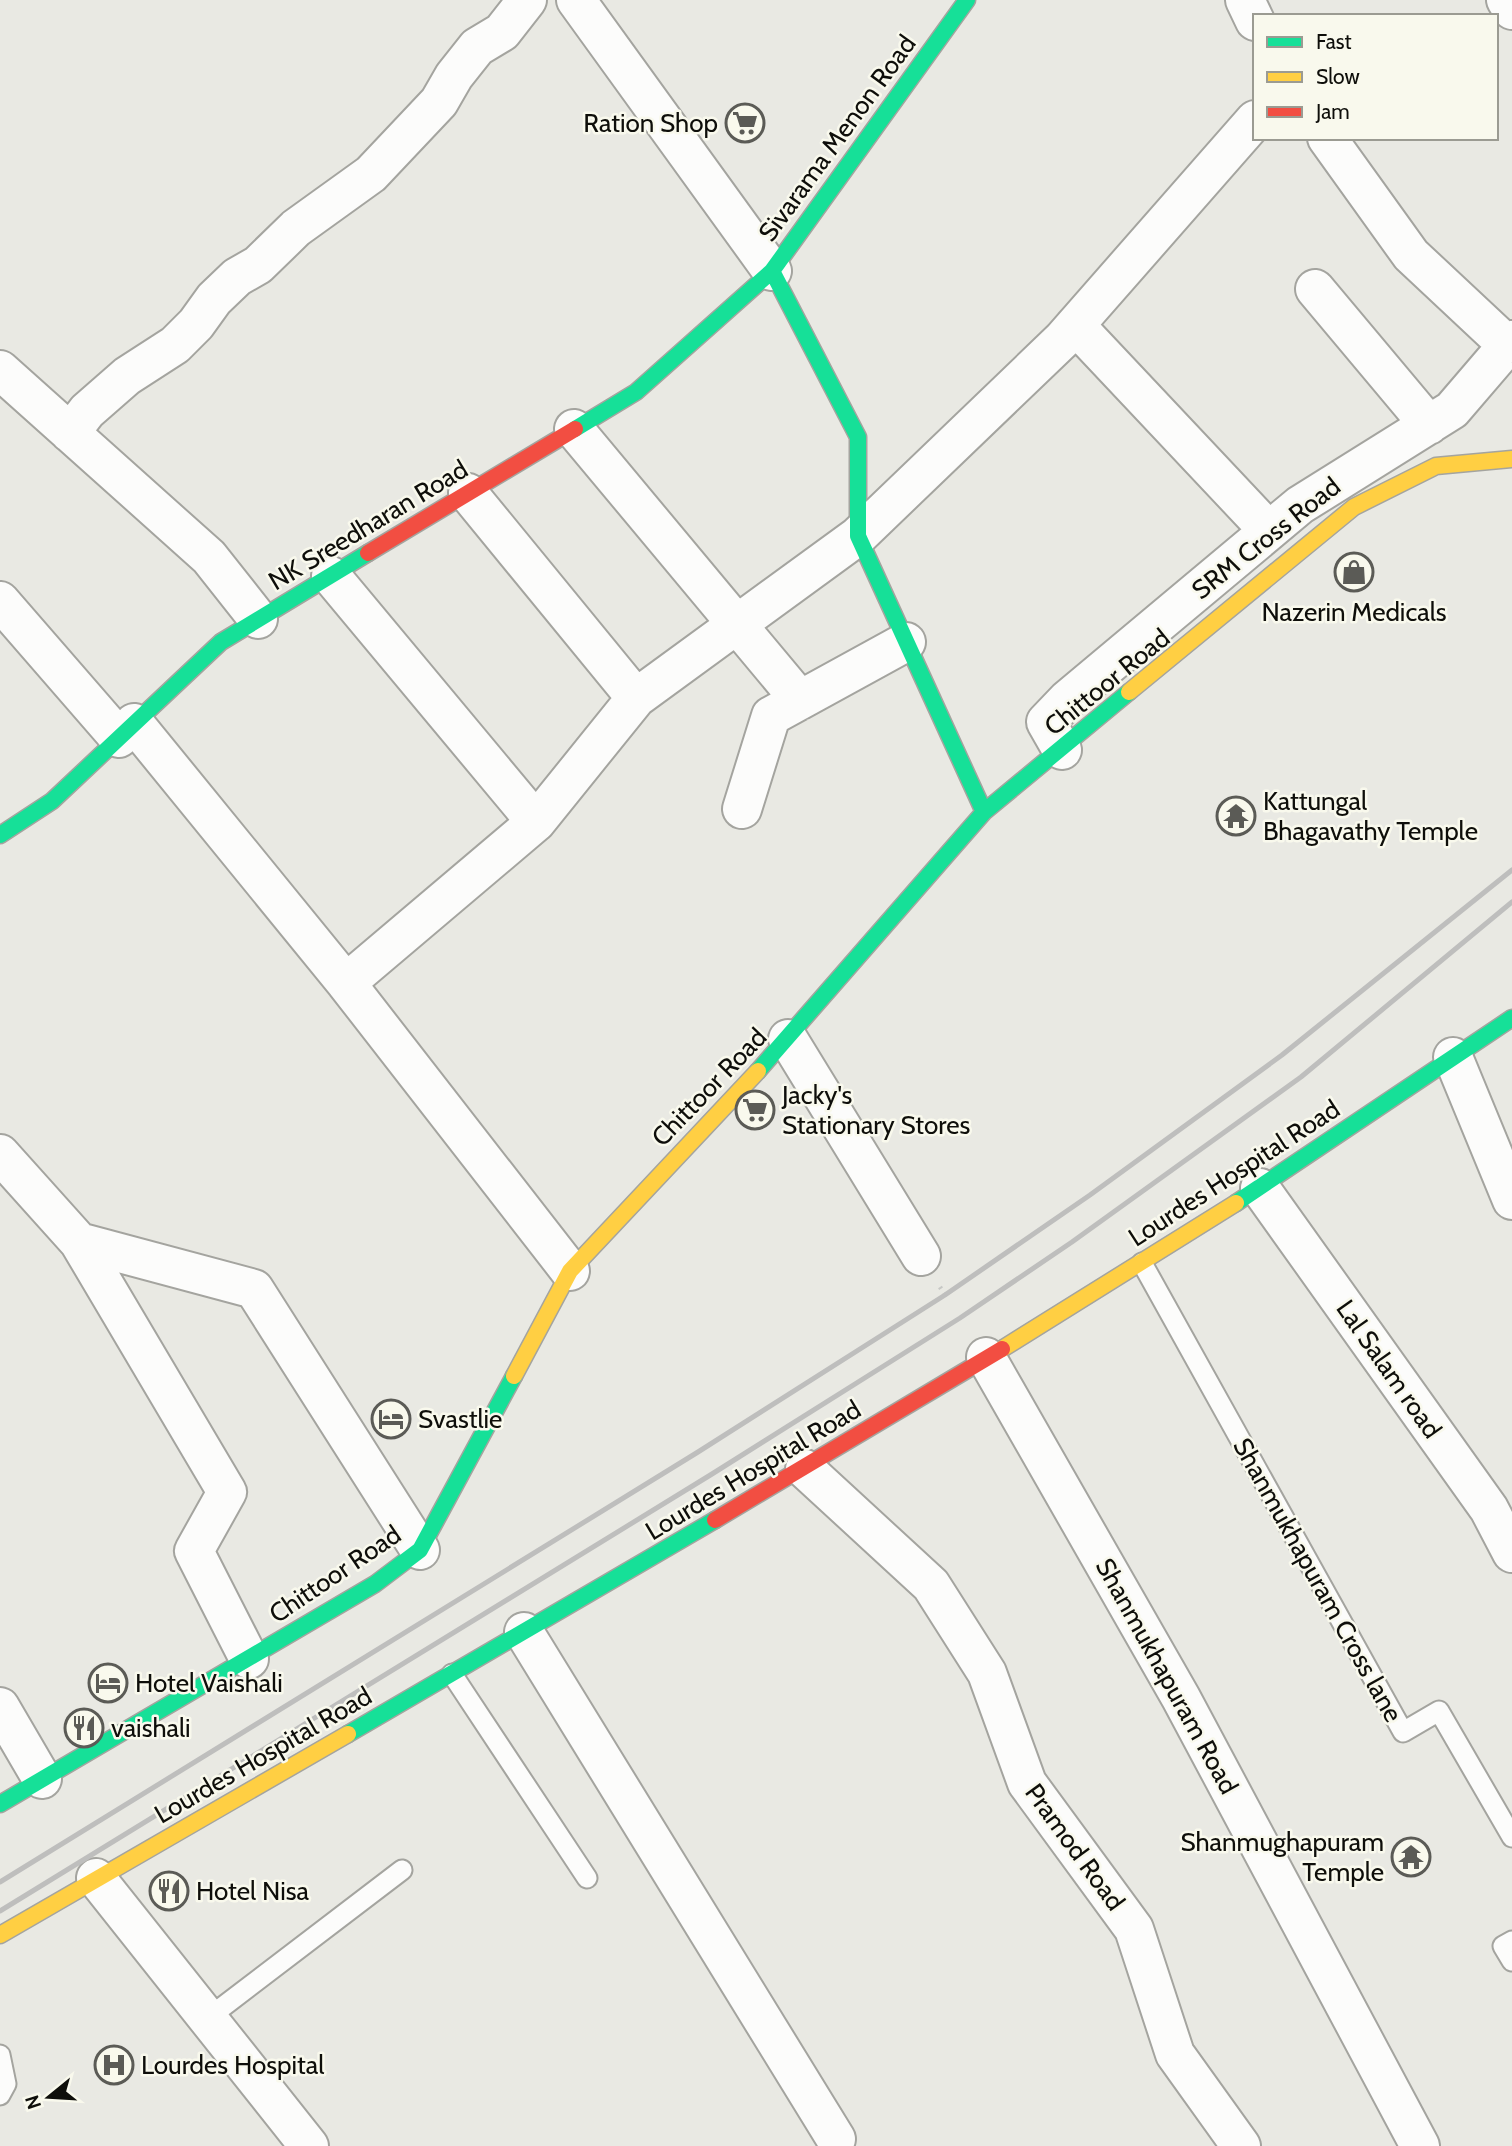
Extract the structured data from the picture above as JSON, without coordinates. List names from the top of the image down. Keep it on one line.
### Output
{"streets":{"street":["Sivarama Menon Road","NK Sreedharan Road","SRM Cross Road","Chittoor Road","Lourdes Hospital Road","Lal Salam road","Shanmukhapuram Road","Pramod Road"],"lane":["Shanmukhapuram Cross lane"]},"crossings":[["Sivarama Menon Road","NK Sreedharan Road"],["SRM Cross Road","Chittoor Road"],["Lourdes Hospital Road","Lal Salam road"],["Lourdes Hospital Road","Shanmukhapuram Cross lane"],["Lourdes Hospital Road","Shanmukhapuram Road"],["Lourdes Hospital Road","Pramod Road"]],"places":{"supermarket":["Ration Shop","Jacky's Stationary Stores"],"shop":["Nazerin Medicals"],"temple":["Kattungal Bhagavathy Temple","Shanmughapuram Temple"],"hotel":["Svastlie","Hotel Vaishali"],"restaurant":["vaishali","Hotel Nisa"],"hospital":["Lourdes Hospital"]},"legend":["Fast","Slow","Jam"],"north":"left"}
